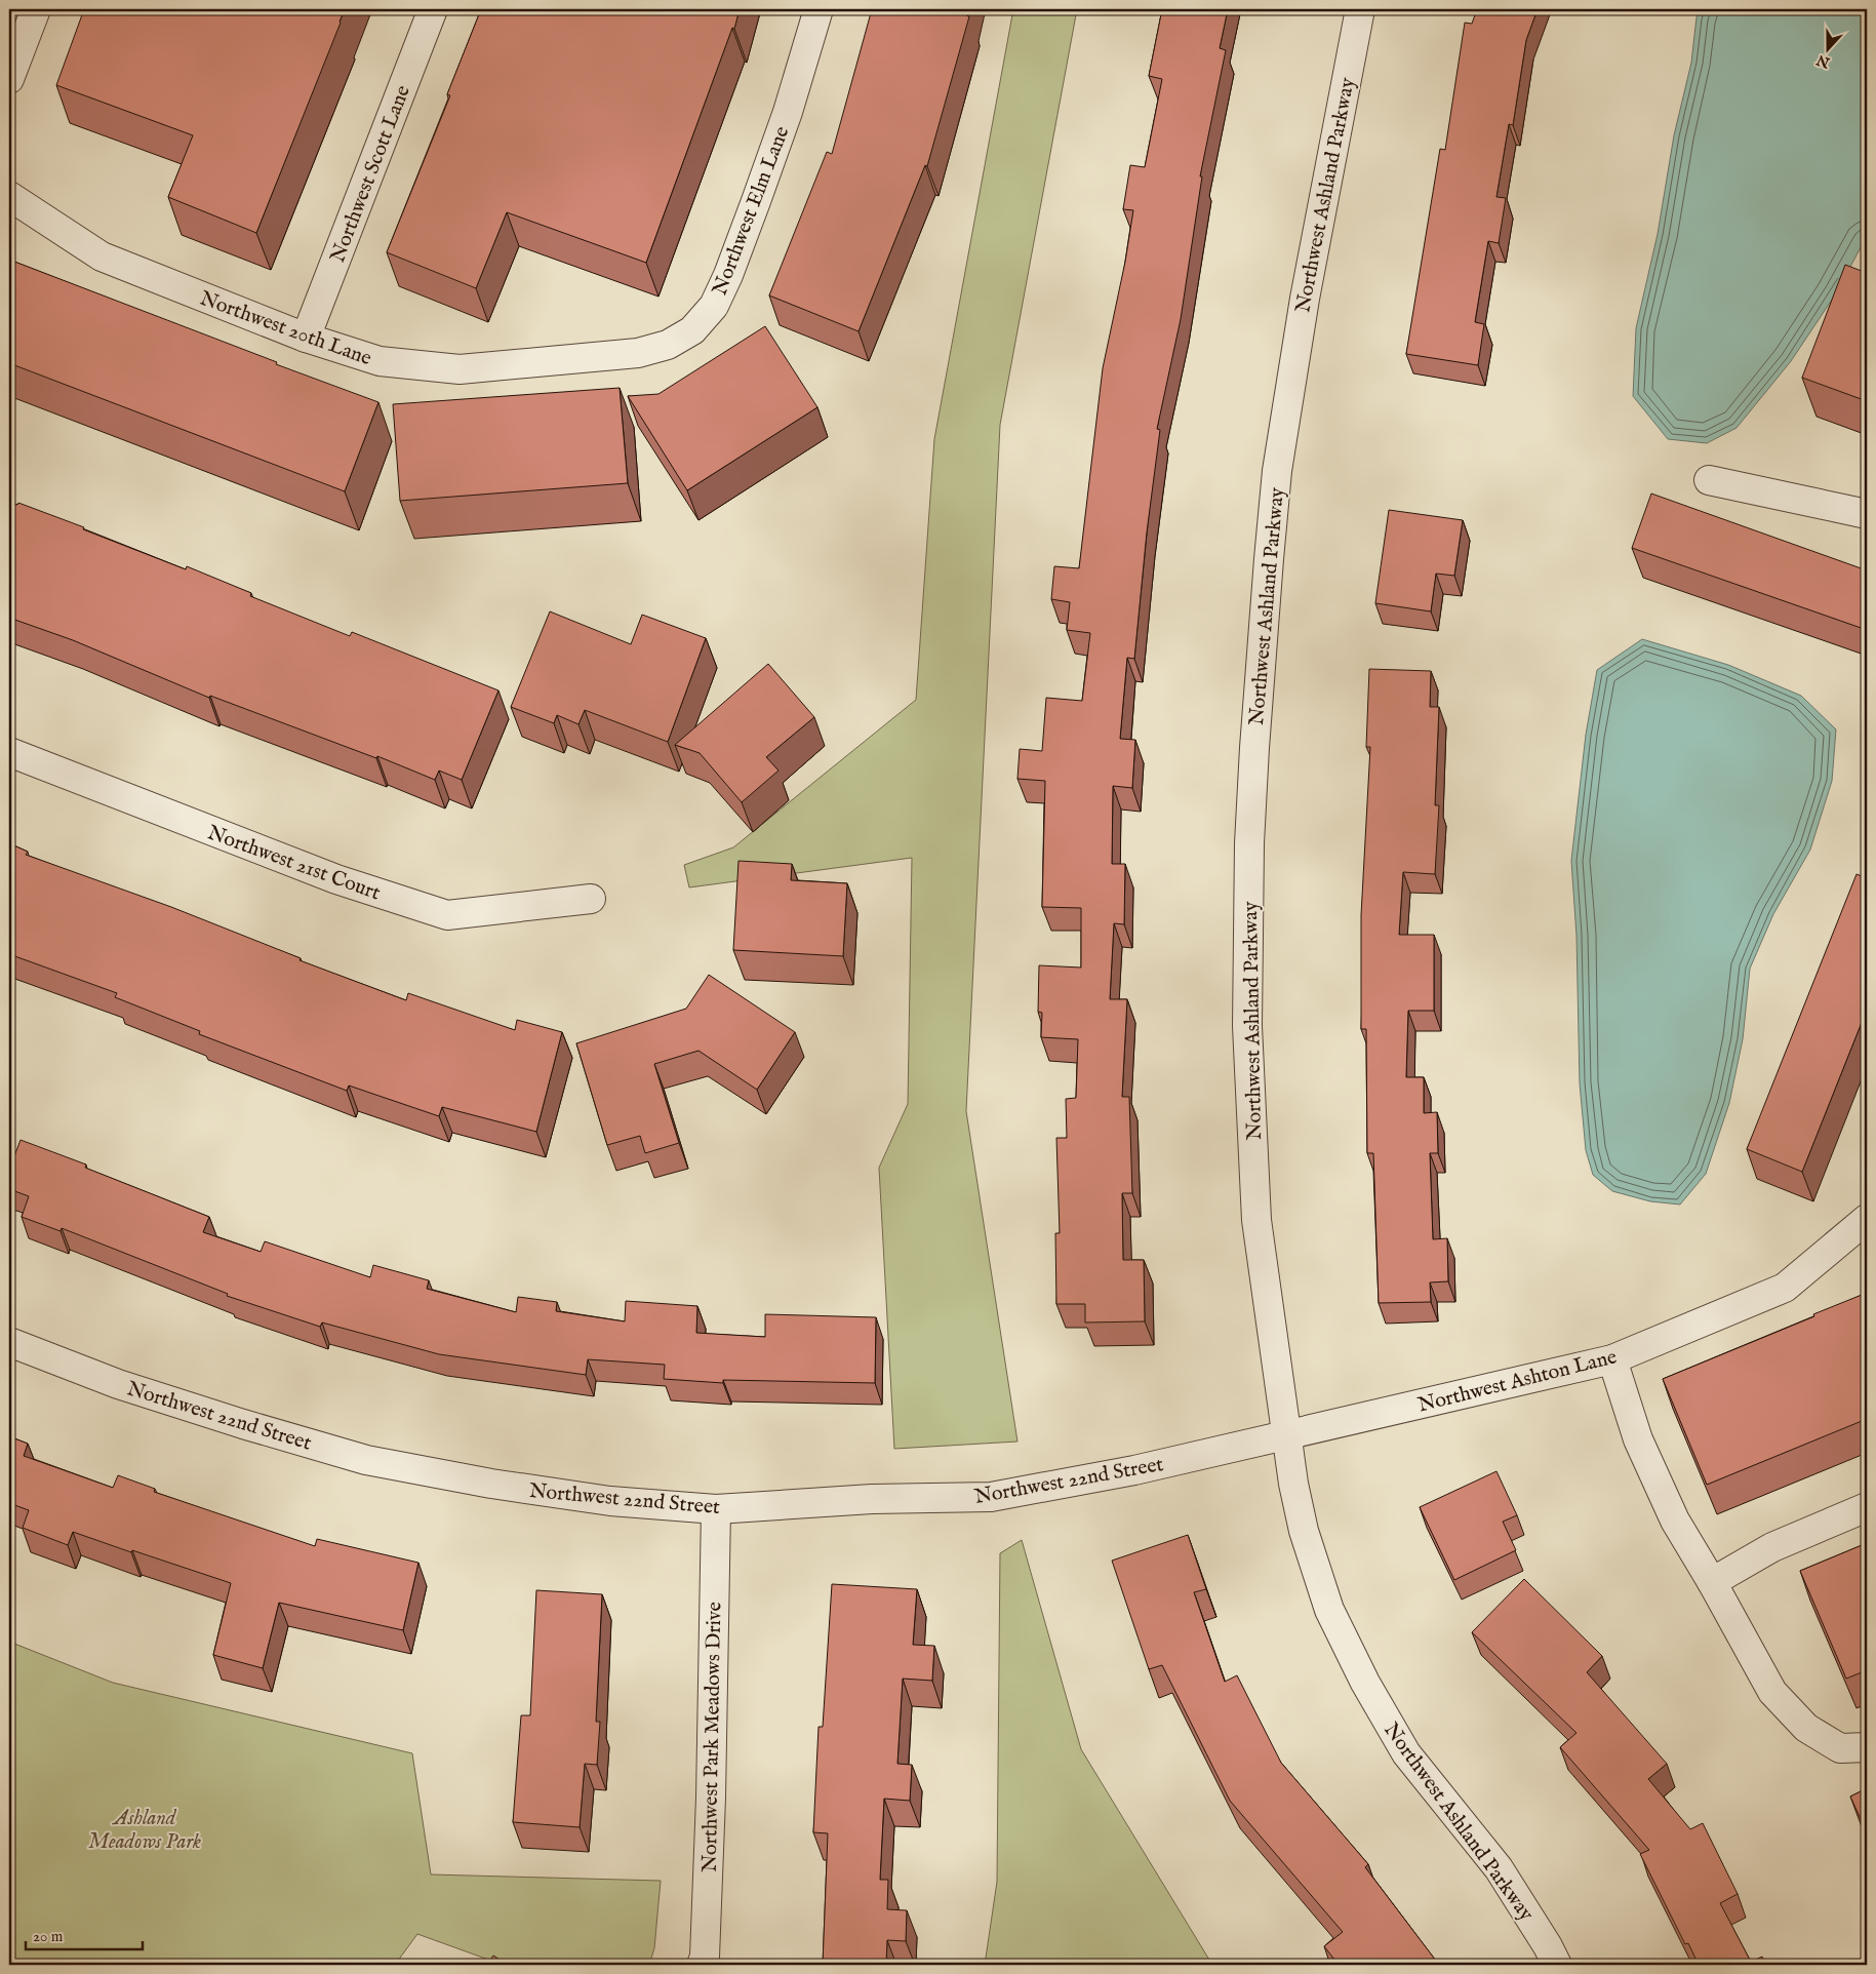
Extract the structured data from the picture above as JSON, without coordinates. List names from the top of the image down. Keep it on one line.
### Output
{"streets":{"street":["Northwest Scott Lane","Northwest Ashland Parkway","Northwest Elm Lane","Northwest 20th Lane","Northwest 21st Court","Northwest Ashton Lane","Northwest 22nd Street","Northwest Park Meadows Drive"]},"crossings":[["Northwest Scott Lane","Northwest 20th Lane"],["Northwest Ashland Parkway","Northwest Ashton Lane"],["Northwest Ashland Parkway","Northwest 22nd Street"],["Northwest Elm Lane","Northwest 20th Lane"],["Northwest Ashton Lane","Northwest 22nd Street"],["Northwest 22nd Street","Northwest Park Meadows Drive"]],"parks":["Ashland Meadows Park"],"scale_bar":"20 m","north":"bottom"}
